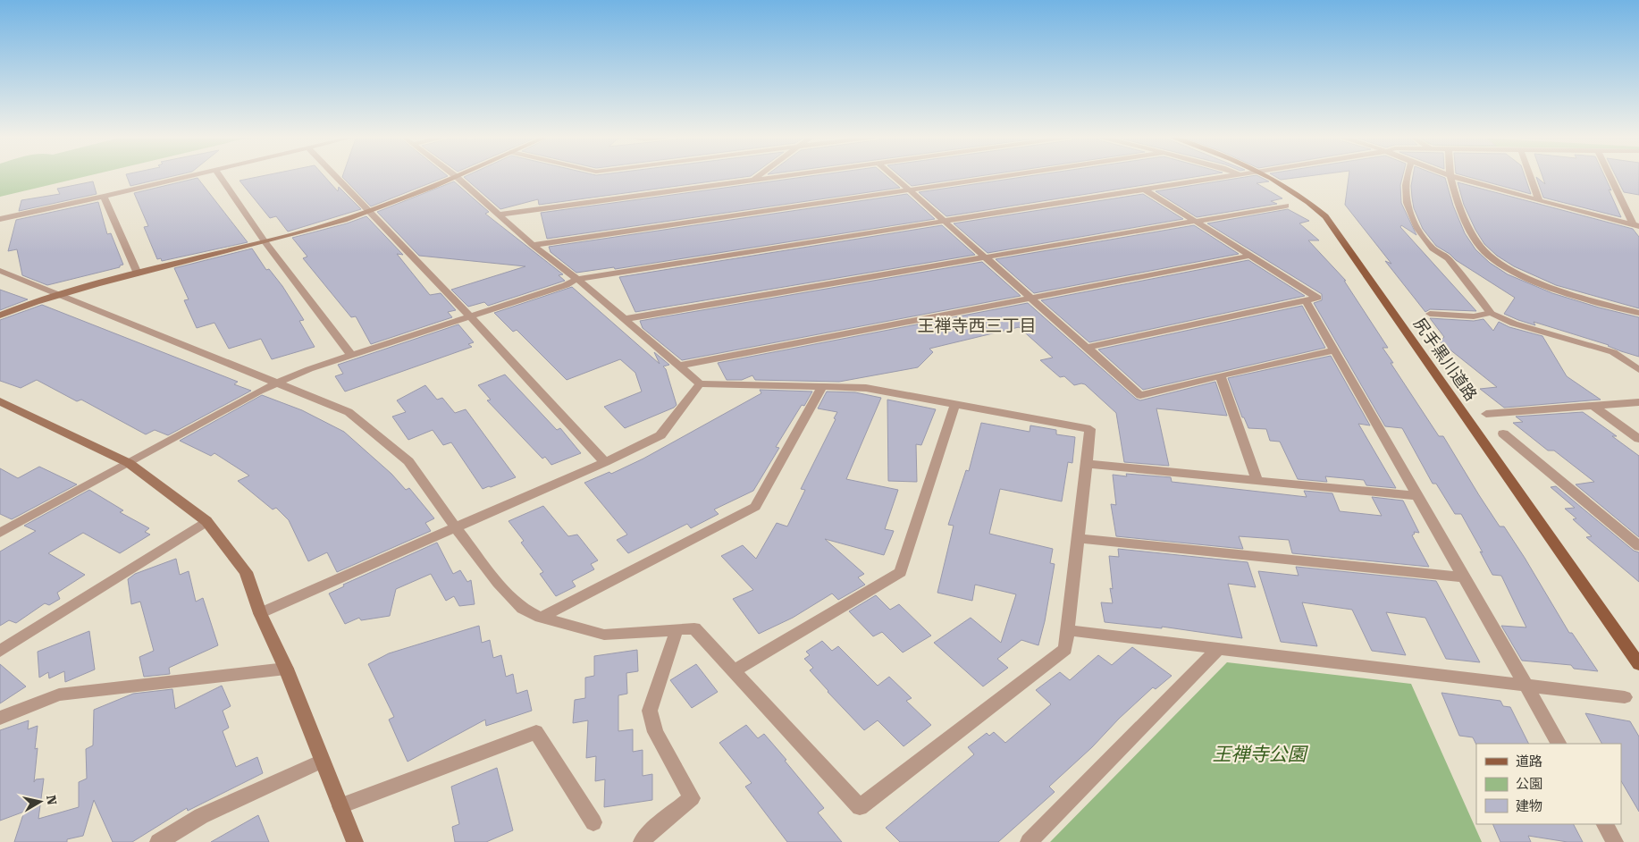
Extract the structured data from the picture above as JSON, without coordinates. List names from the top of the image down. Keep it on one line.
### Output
{"streets":{"main road":["尻手黒川道路"]},"districts":["王禅寺西三丁目"],"parks":["王禅寺公園"],"legend":["道路","公園","建物"],"north":"right"}
